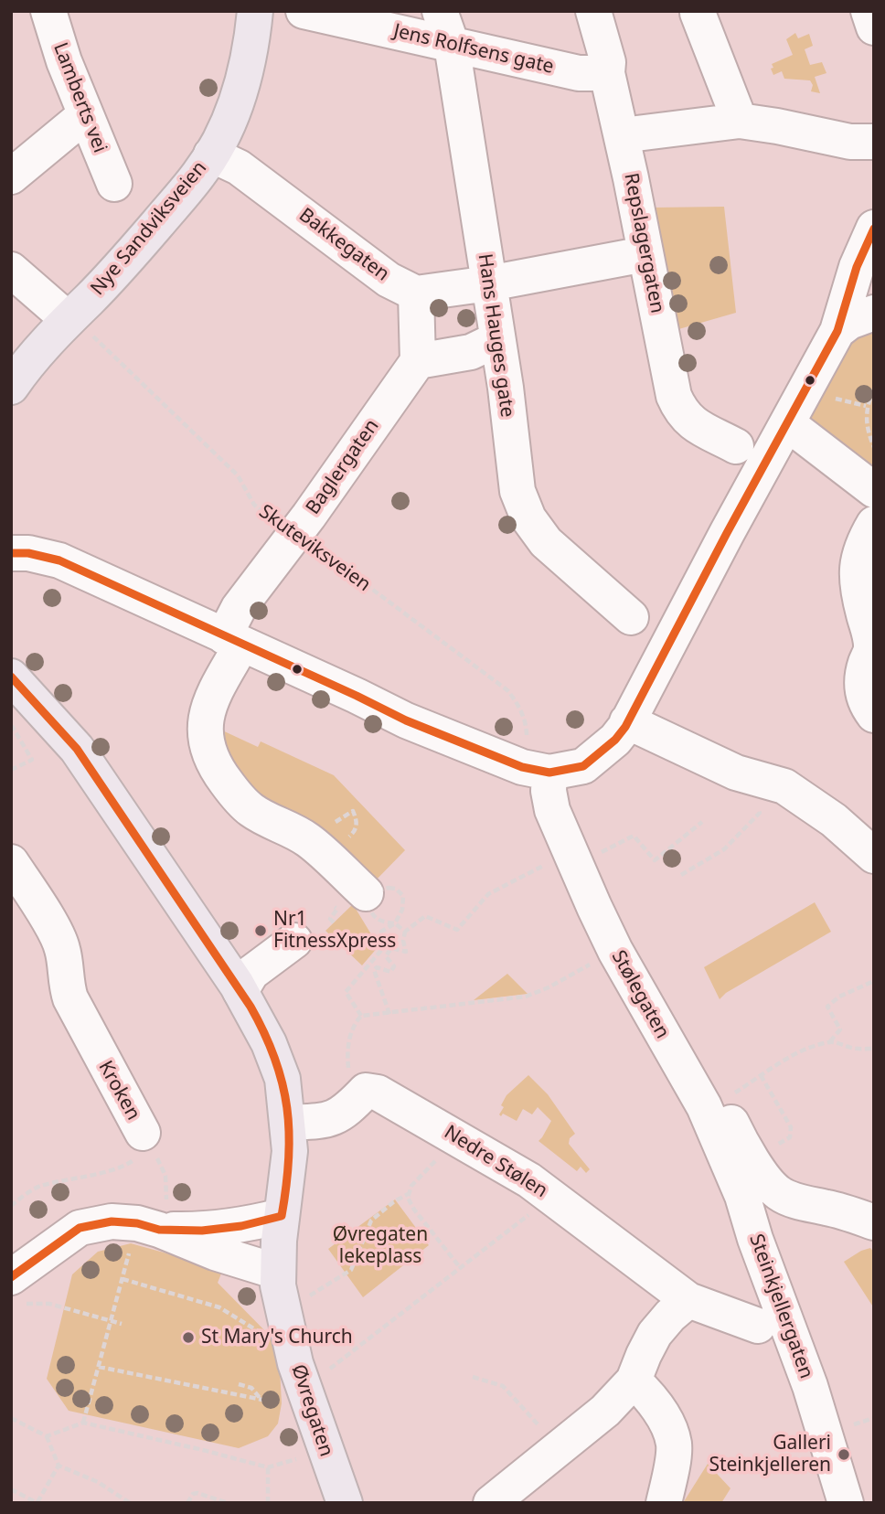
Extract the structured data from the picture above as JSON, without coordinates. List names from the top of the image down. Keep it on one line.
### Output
{"streets":{"main road":["Nye Sandviksveien","Øvregaten"],"street":["Jens Rolfsens gate","Lamberts vei","Repslagergaten","Bakkegaten","Hans Hauges gate","Baglergaten","Stølegaten","Kroken","Nedre Stølen","Steinkjellergaten"],"path":["Skuteviksveien"]},"crossings":[["Jens Rolfsens gate","Repslagergaten"],["Jens Rolfsens gate","Hans Hauges gate"],["Nye Sandviksveien","Bakkegaten"],["Nye Sandviksveien","Skuteviksveien"],["Baglergaten","Skuteviksveien"],["Stølegaten","Steinkjellergaten"]],"parks":["Øvregaten lekeplass"],"places":["Nr1 FitnessXpress","St Mary's Church","Galleri Steinkjelleren"]}
